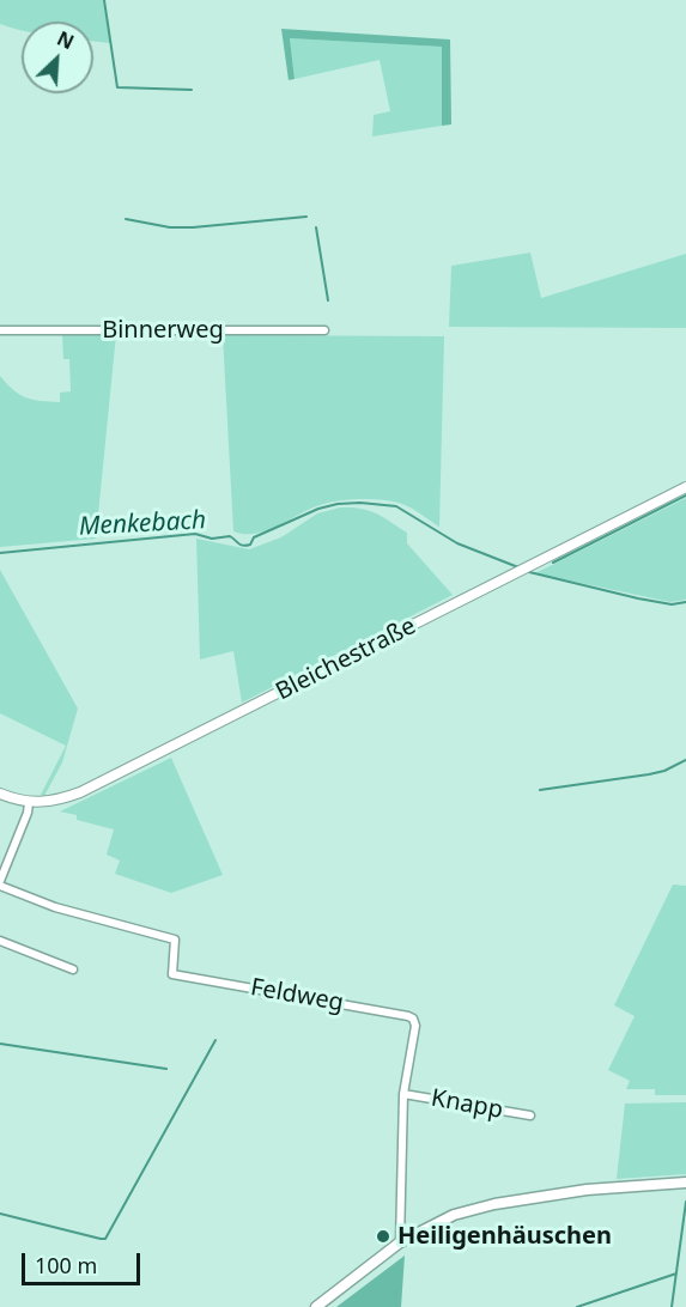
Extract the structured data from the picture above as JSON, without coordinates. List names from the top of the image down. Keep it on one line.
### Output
{"streets":{"street":["Binnerweg","Bleichestraße","Feldweg","Knapp"]},"crossings":[["Feldweg","Knapp"]],"water":["Menkebach"],"places":["Heiligenhäuschen"],"scale_bar":"100 m","north":"top right"}
